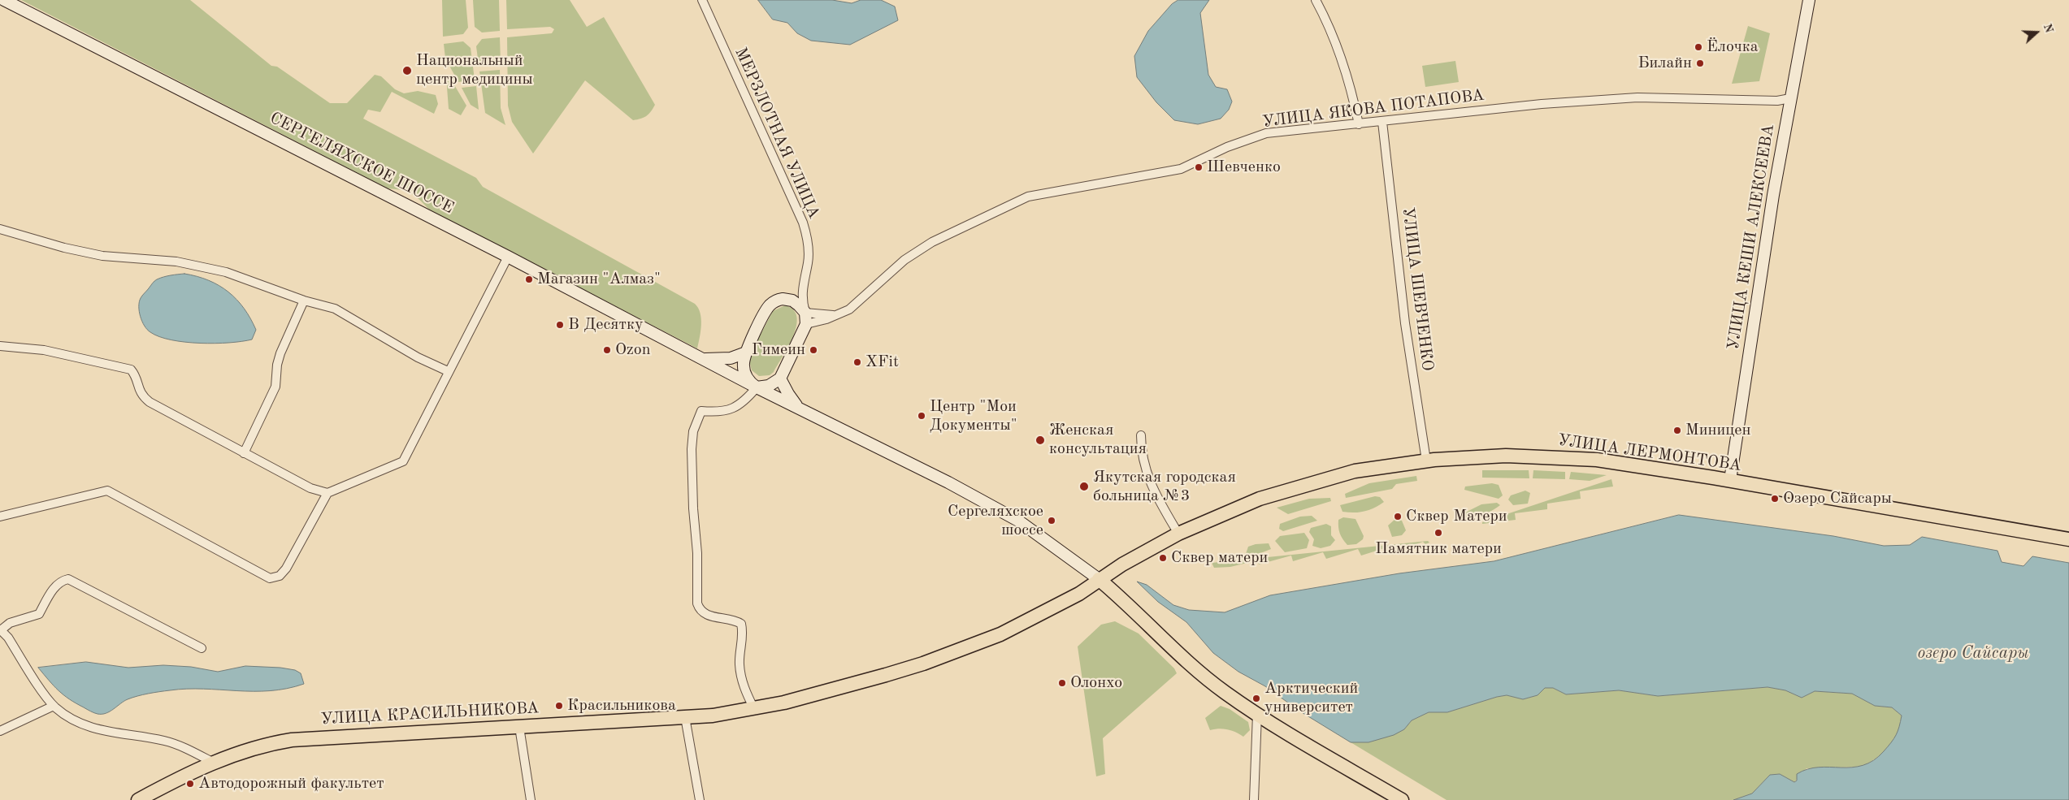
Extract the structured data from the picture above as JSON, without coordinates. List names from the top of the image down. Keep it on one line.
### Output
{"streets":{"main road":["СЕРГЕЛЯХСКОЕ ШОССЕ","УЛИЦА КЕШИ АЛЕКСЕЕВА","УЛИЦА ЛЕРМОНТОВА","УЛИЦА КРАСИЛЬНИКОВА"],"street":["УЛИЦА ЯКОВА ПОТАПОВА","МЕРЗЛОТНАЯ УЛИЦА","УЛИЦА ШЕВЧЕНКО"]},"crossings":[["УЛИЦА ЯКОВА ПОТАПОВА","УЛИЦА КЕШИ АЛЕКСЕЕВА"],["УЛИЦА ЯКОВА ПОТАПОВА","УЛИЦА ШЕВЧЕНКО"],["СЕРГЕЛЯХСКОЕ ШОССЕ","УЛИЦА ЛЕРМОНТОВА"],["СЕРГЕЛЯХСКОЕ ШОССЕ","УЛИЦА КРАСИЛЬНИКОВА"],["УЛИЦА КЕШИ АЛЕКСЕЕВА","УЛИЦА ЛЕРМОНТОВА"],["УЛИЦА ШЕВЧЕНКО","УЛИЦА ЛЕРМОНТОВА"],["УЛИЦА ЛЕРМОНТОВА","УЛИЦА КРАСИЛЬНИКОВА"]],"water":["озеро Сайсары"],"places":["Ёлочка","Билайн","Национальный центр медицины","Шевченко","Магазин \"Алмаз\"","В Десятку","Ozon","Гимеин","XFit","Центр \"Мои Документы\"","Миницен","Женская консультация","Якутская городская больница №3","Озеро Сайсары","Сквер Матери","Сергеляхское шоссе","Памятник матери","Сквер матери","Олонхо","Арктический университет","Красильникова","Автодорожный факультет"],"north":"right"}
